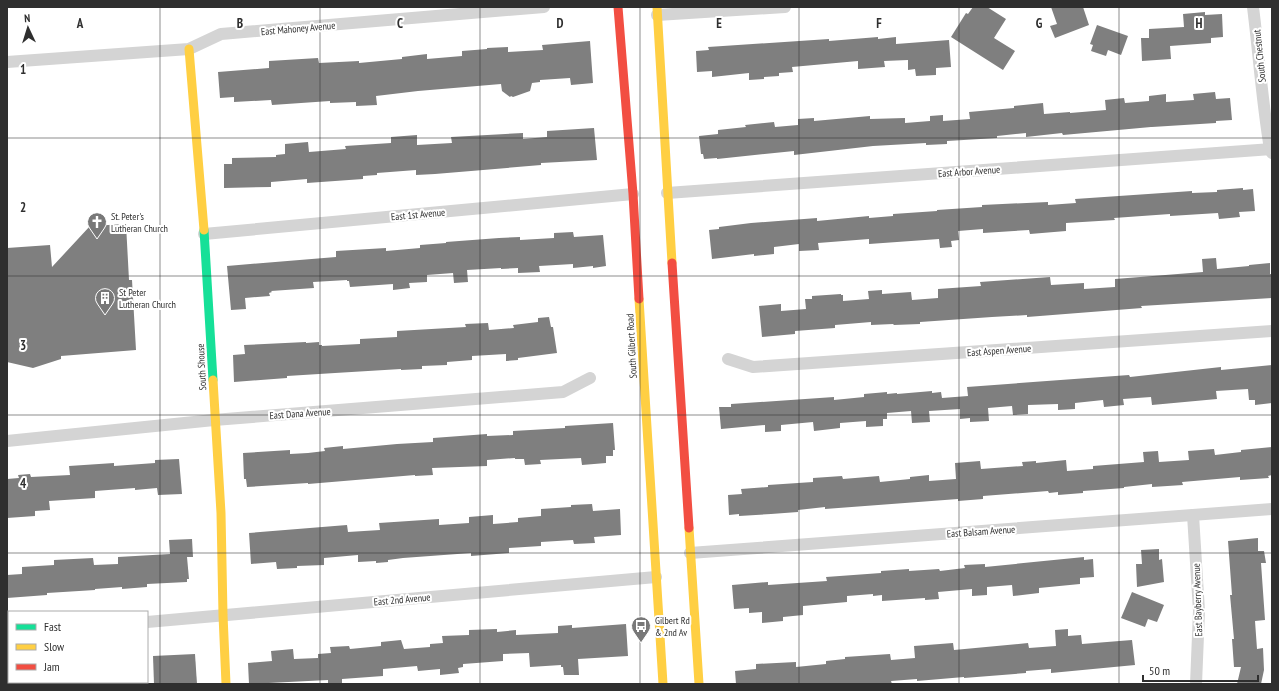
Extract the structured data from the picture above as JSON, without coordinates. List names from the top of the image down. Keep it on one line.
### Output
{"streets":{"main road":["South Gilbert Road","South Shouse"],"street":["East Mahoney Avenue","South Chestnut","East Arbor Avenue","East 1st Avenue","East Aspen Avenue","East Dana Avenue","East Balsam Avenue","East 2nd Avenue","East Bayberry Avenue"]},"crossings":[["East Mahoney Avenue","South Shouse"],["South Chestnut","East Arbor Avenue"],["East 1st Avenue","South Gilbert Road"],["East 1st Avenue","South Shouse"],["South Gilbert Road","East 2nd Avenue"],["South Shouse","East Dana Avenue"],["South Shouse","East 2nd Avenue"],["East Balsam Avenue","East Bayberry Avenue"]],"places":{"church":["St. Peter's Lutheran Church"],"building":["St Peter Lutheran Church"],"bus stop":["Gilbert Rd & 2nd Av"]},"legend":["Fast","Slow","Jam"],"scale_bar":"50 m","north":"top","grid":{"columns":["A","B","C","D","E","F","G","H"],"rows":["1","2","3","4"]}}
